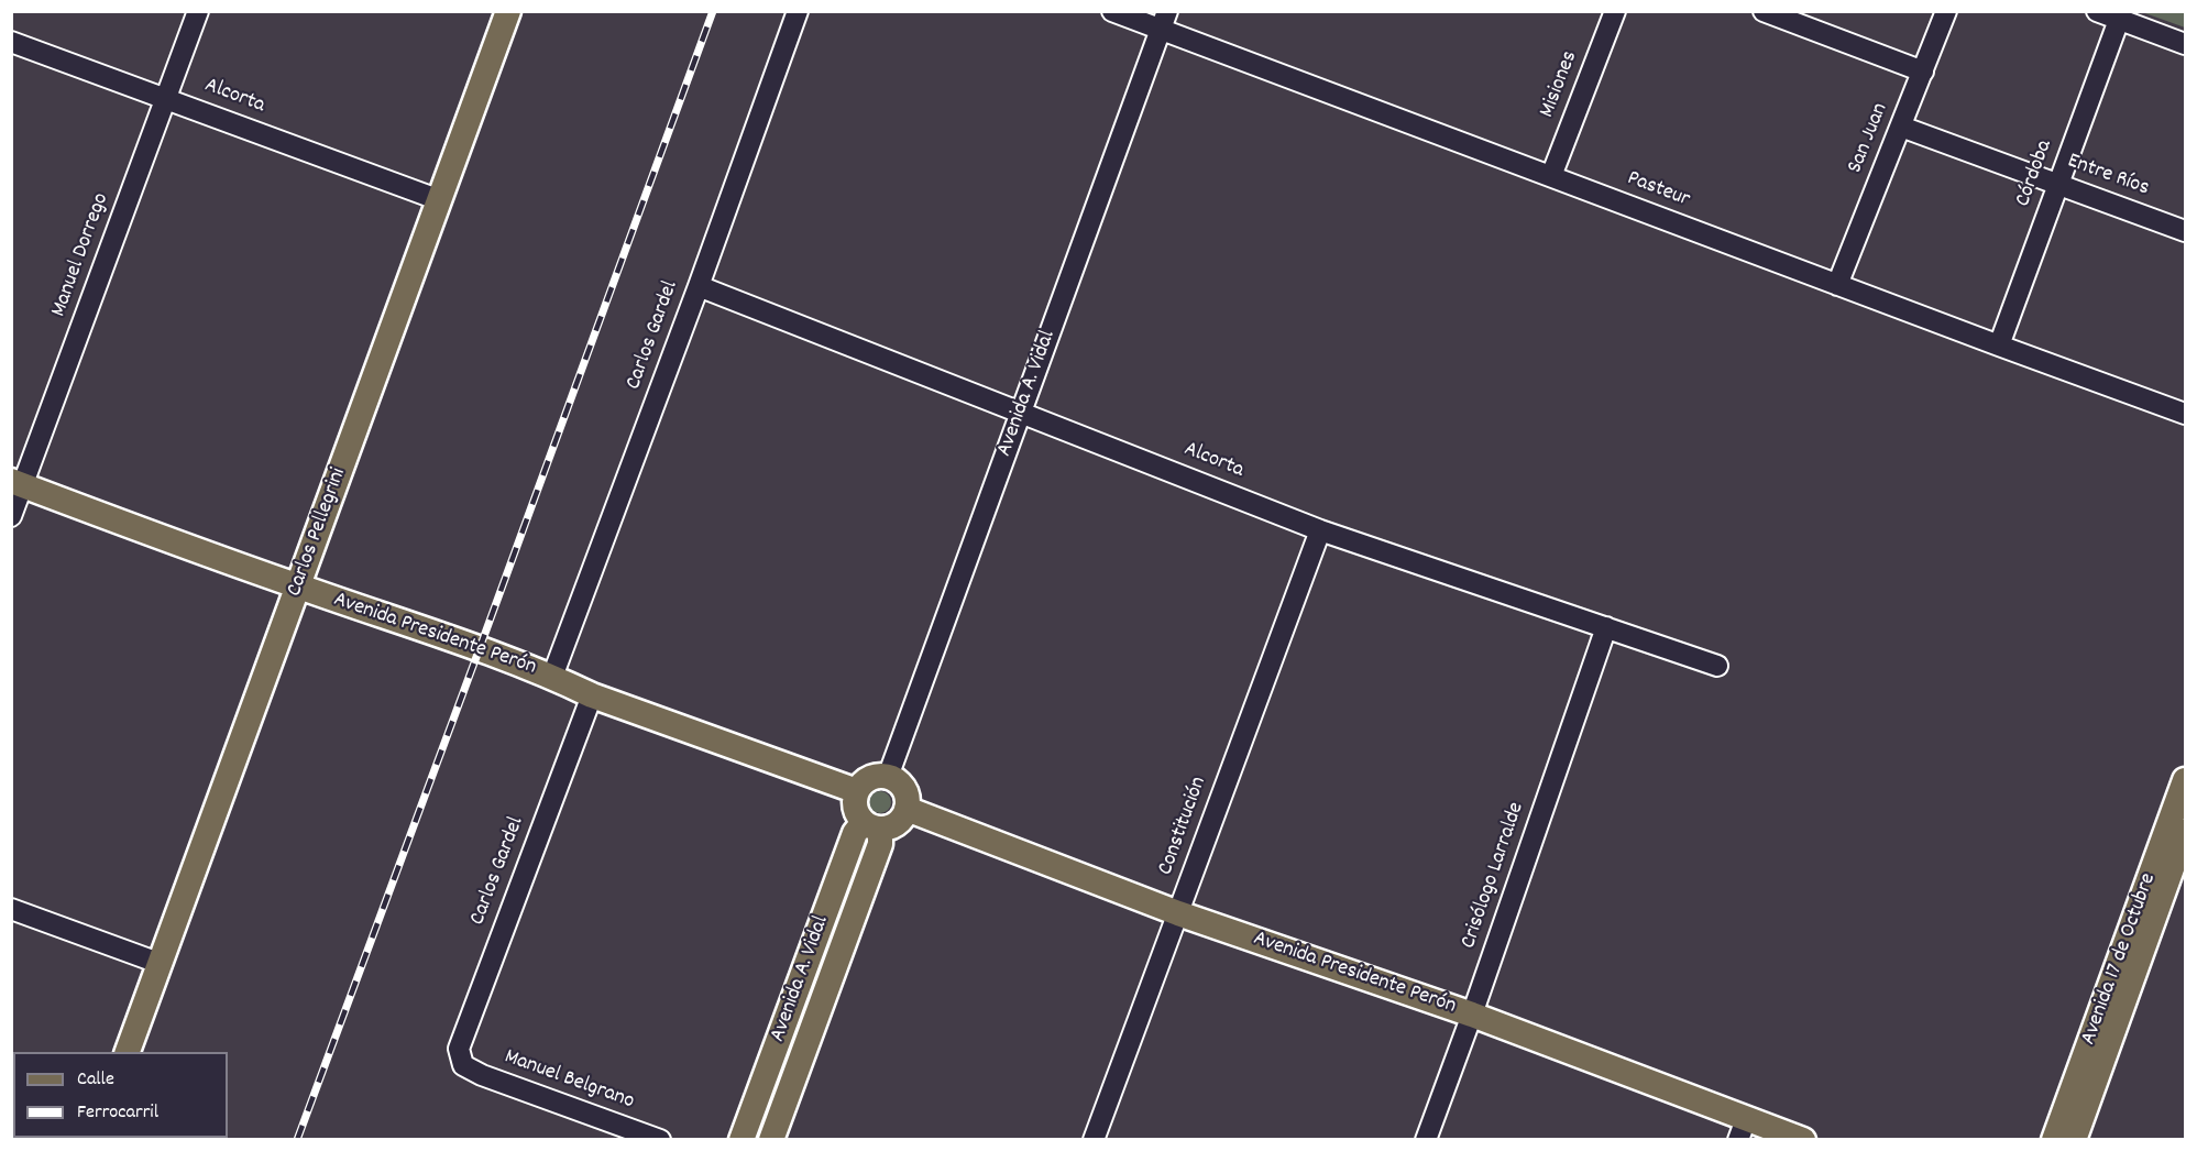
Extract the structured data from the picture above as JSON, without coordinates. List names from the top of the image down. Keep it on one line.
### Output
{"streets":{"main road":["Avenida A. Vidal","Carlos Pellegrini","Avenida Presidente Perón","Avenida 17 de Octubre"],"street":["Misiones","Alcorta","San Juan","Córdoba","Entre Ríos","Pasteur","Manuel Dorrego","Carlos Gardel","Constitución","Crisólogo Larralde","Manuel Belgrano"]},"crossings":[["Misiones","Pasteur"],["Alcorta","Manuel Dorrego"],["Alcorta","Carlos Gardel"],["Alcorta","Avenida A. Vidal"],["Alcorta","Carlos Pellegrini"],["Alcorta","Constitución"],["Alcorta","Crisólogo Larralde"],["San Juan","Entre Ríos"],["San Juan","Pasteur"],["Córdoba","Entre Ríos"],["Córdoba","Pasteur"],["Pasteur","Avenida A. Vidal"],["Manuel Dorrego","Avenida Presidente Perón"],["Carlos Gardel","Avenida Presidente Perón"],["Carlos Gardel","Manuel Belgrano"],["Avenida A. Vidal","Avenida Presidente Perón"],["Carlos Pellegrini","Avenida Presidente Perón"],["Avenida Presidente Perón","Constitución"],["Avenida Presidente Perón","Crisólogo Larralde"]],"legend":["Calle","Ferrocarril"]}
